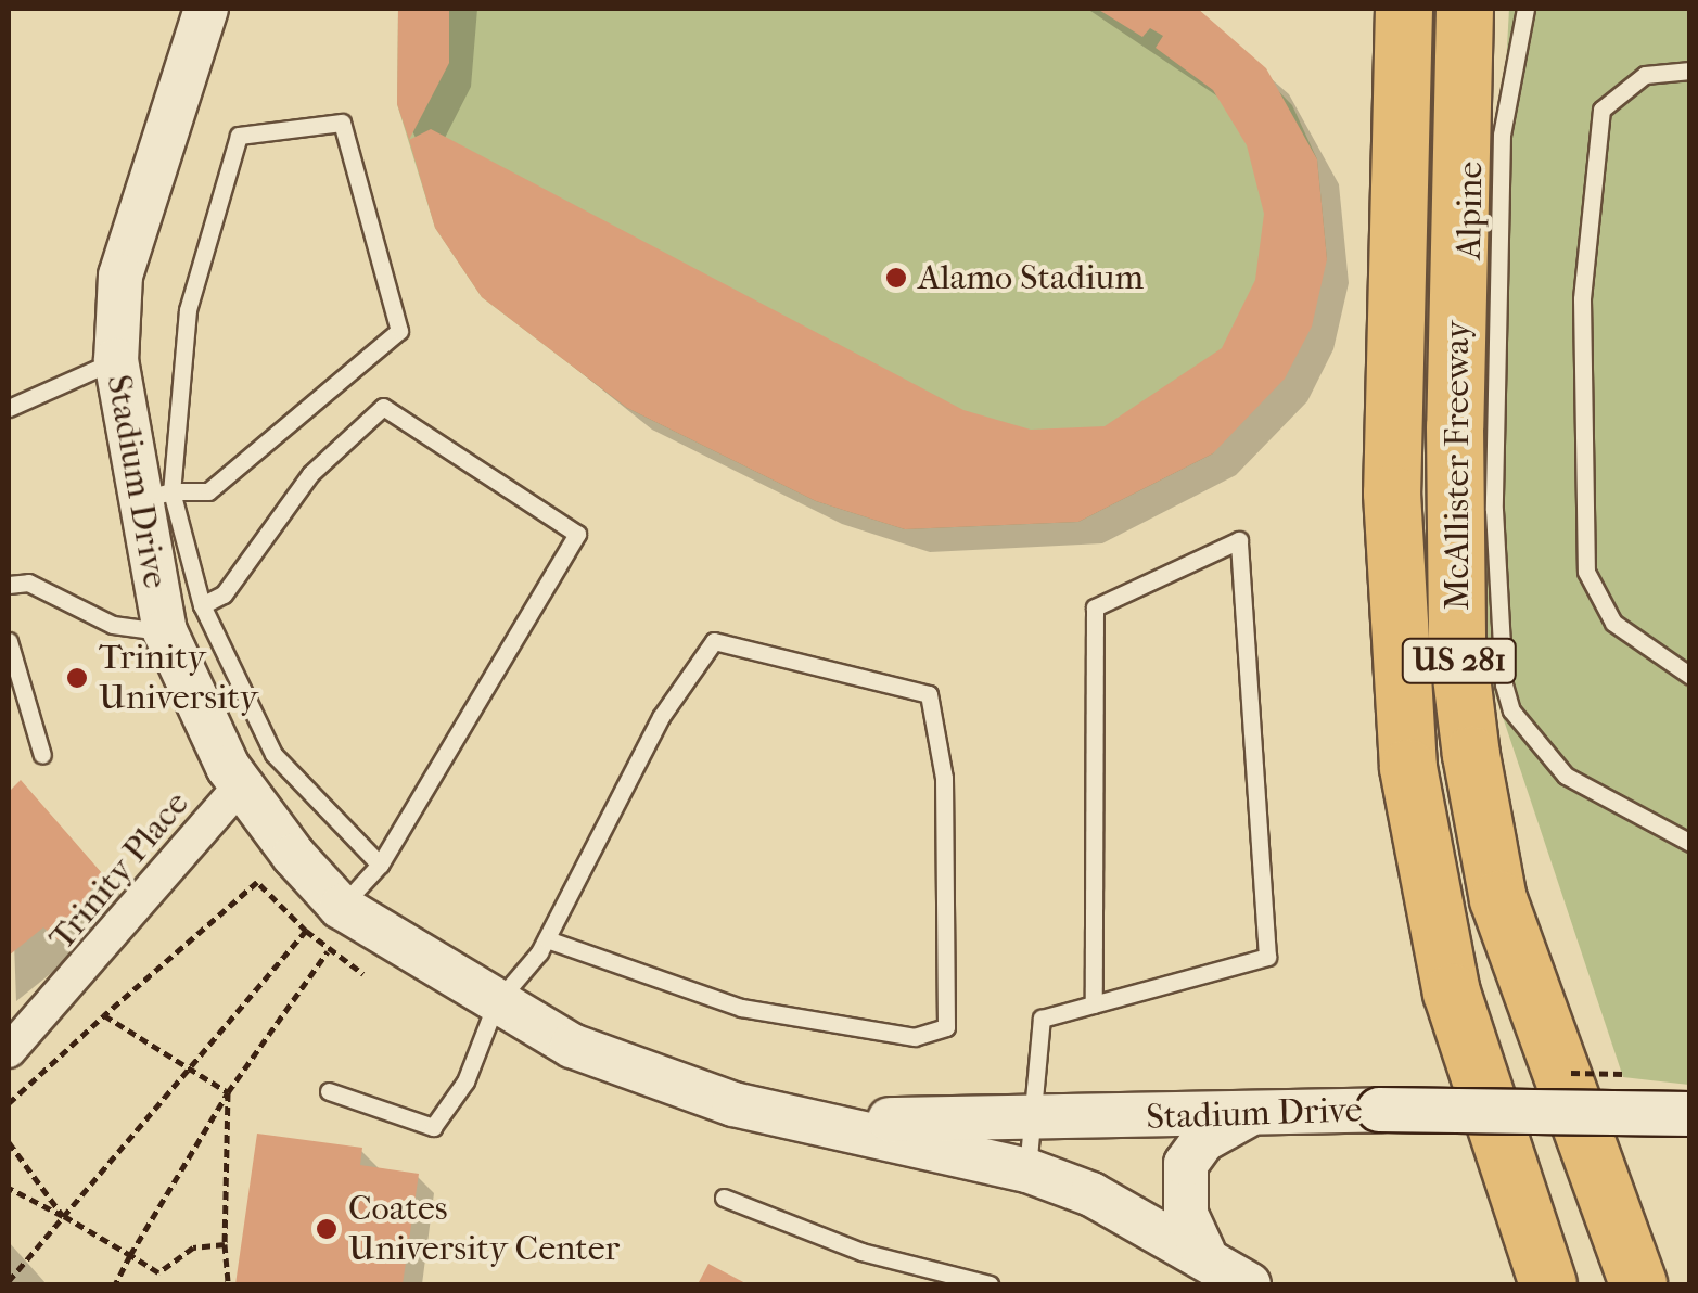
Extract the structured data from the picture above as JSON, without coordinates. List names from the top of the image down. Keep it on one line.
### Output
{"streets":{"highway":["McAllister Freeway","US 281"],"main road":["Stadium Drive"],"street":["Trinity Place"],"lane":["Alpine"]},"crossings":[["Stadium Drive","Trinity Place"]],"places":["Alamo Stadium","Trinity University","Coates University Center"]}
